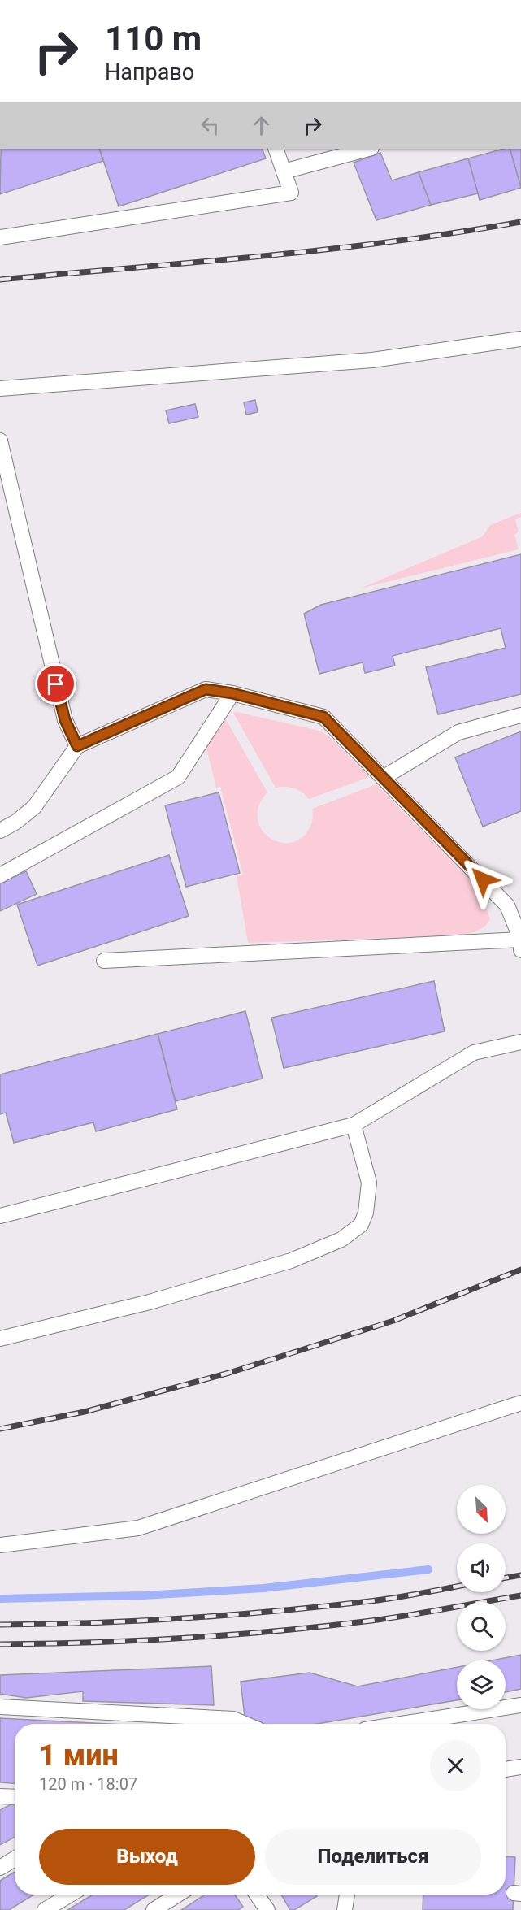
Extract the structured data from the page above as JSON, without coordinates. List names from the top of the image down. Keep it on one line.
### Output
{"north":"bottom right","page":{"turn":["110 m","Направо"],"heading":["1 мин","120 m · 18:07"],"buttons":["Выход","Поделиться"]}}
